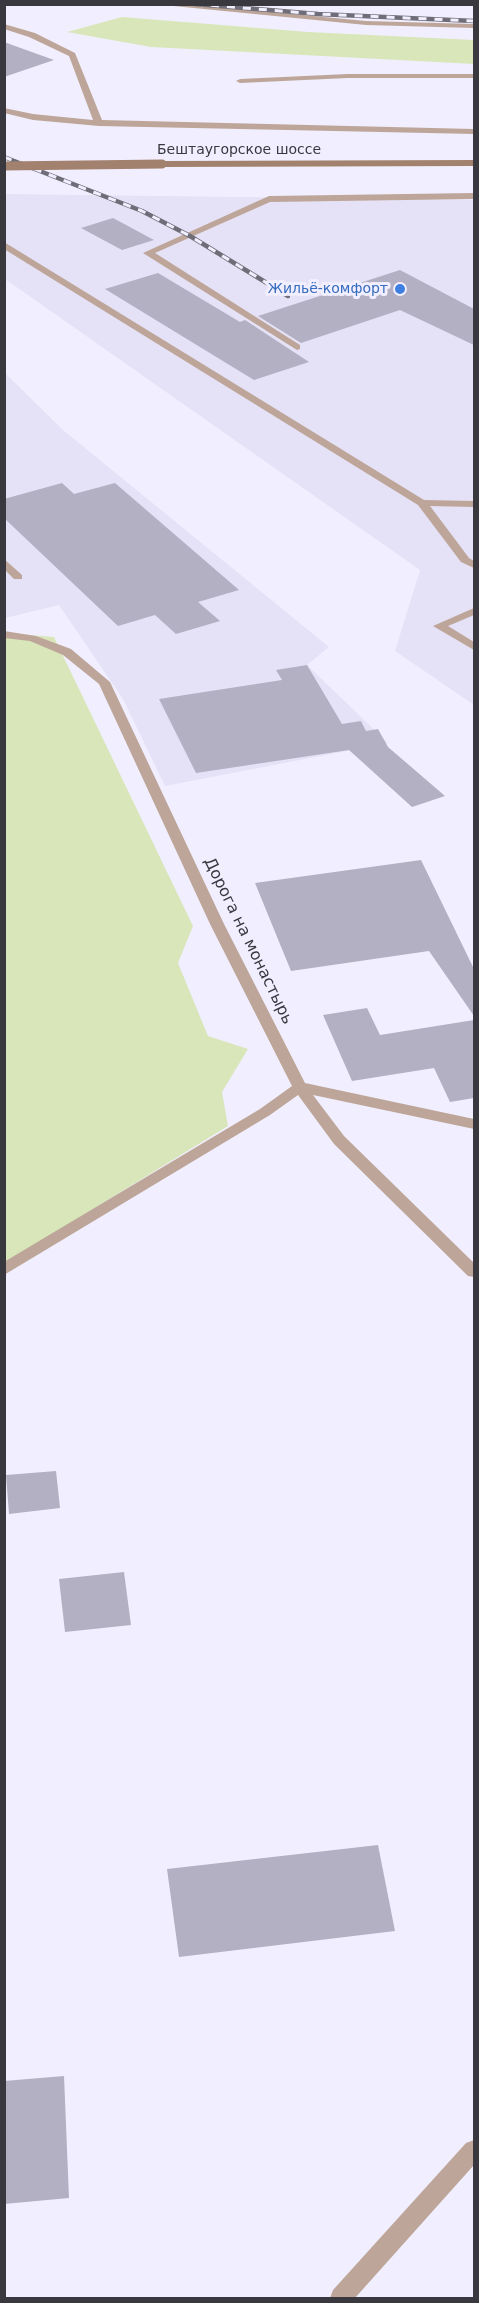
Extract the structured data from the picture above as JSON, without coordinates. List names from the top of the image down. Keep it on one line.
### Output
{"streets":{"main road":["Бештаугорское шоссе"],"street":["Дорога на монастырь"]},"places":["Жильё-комфорт"]}
